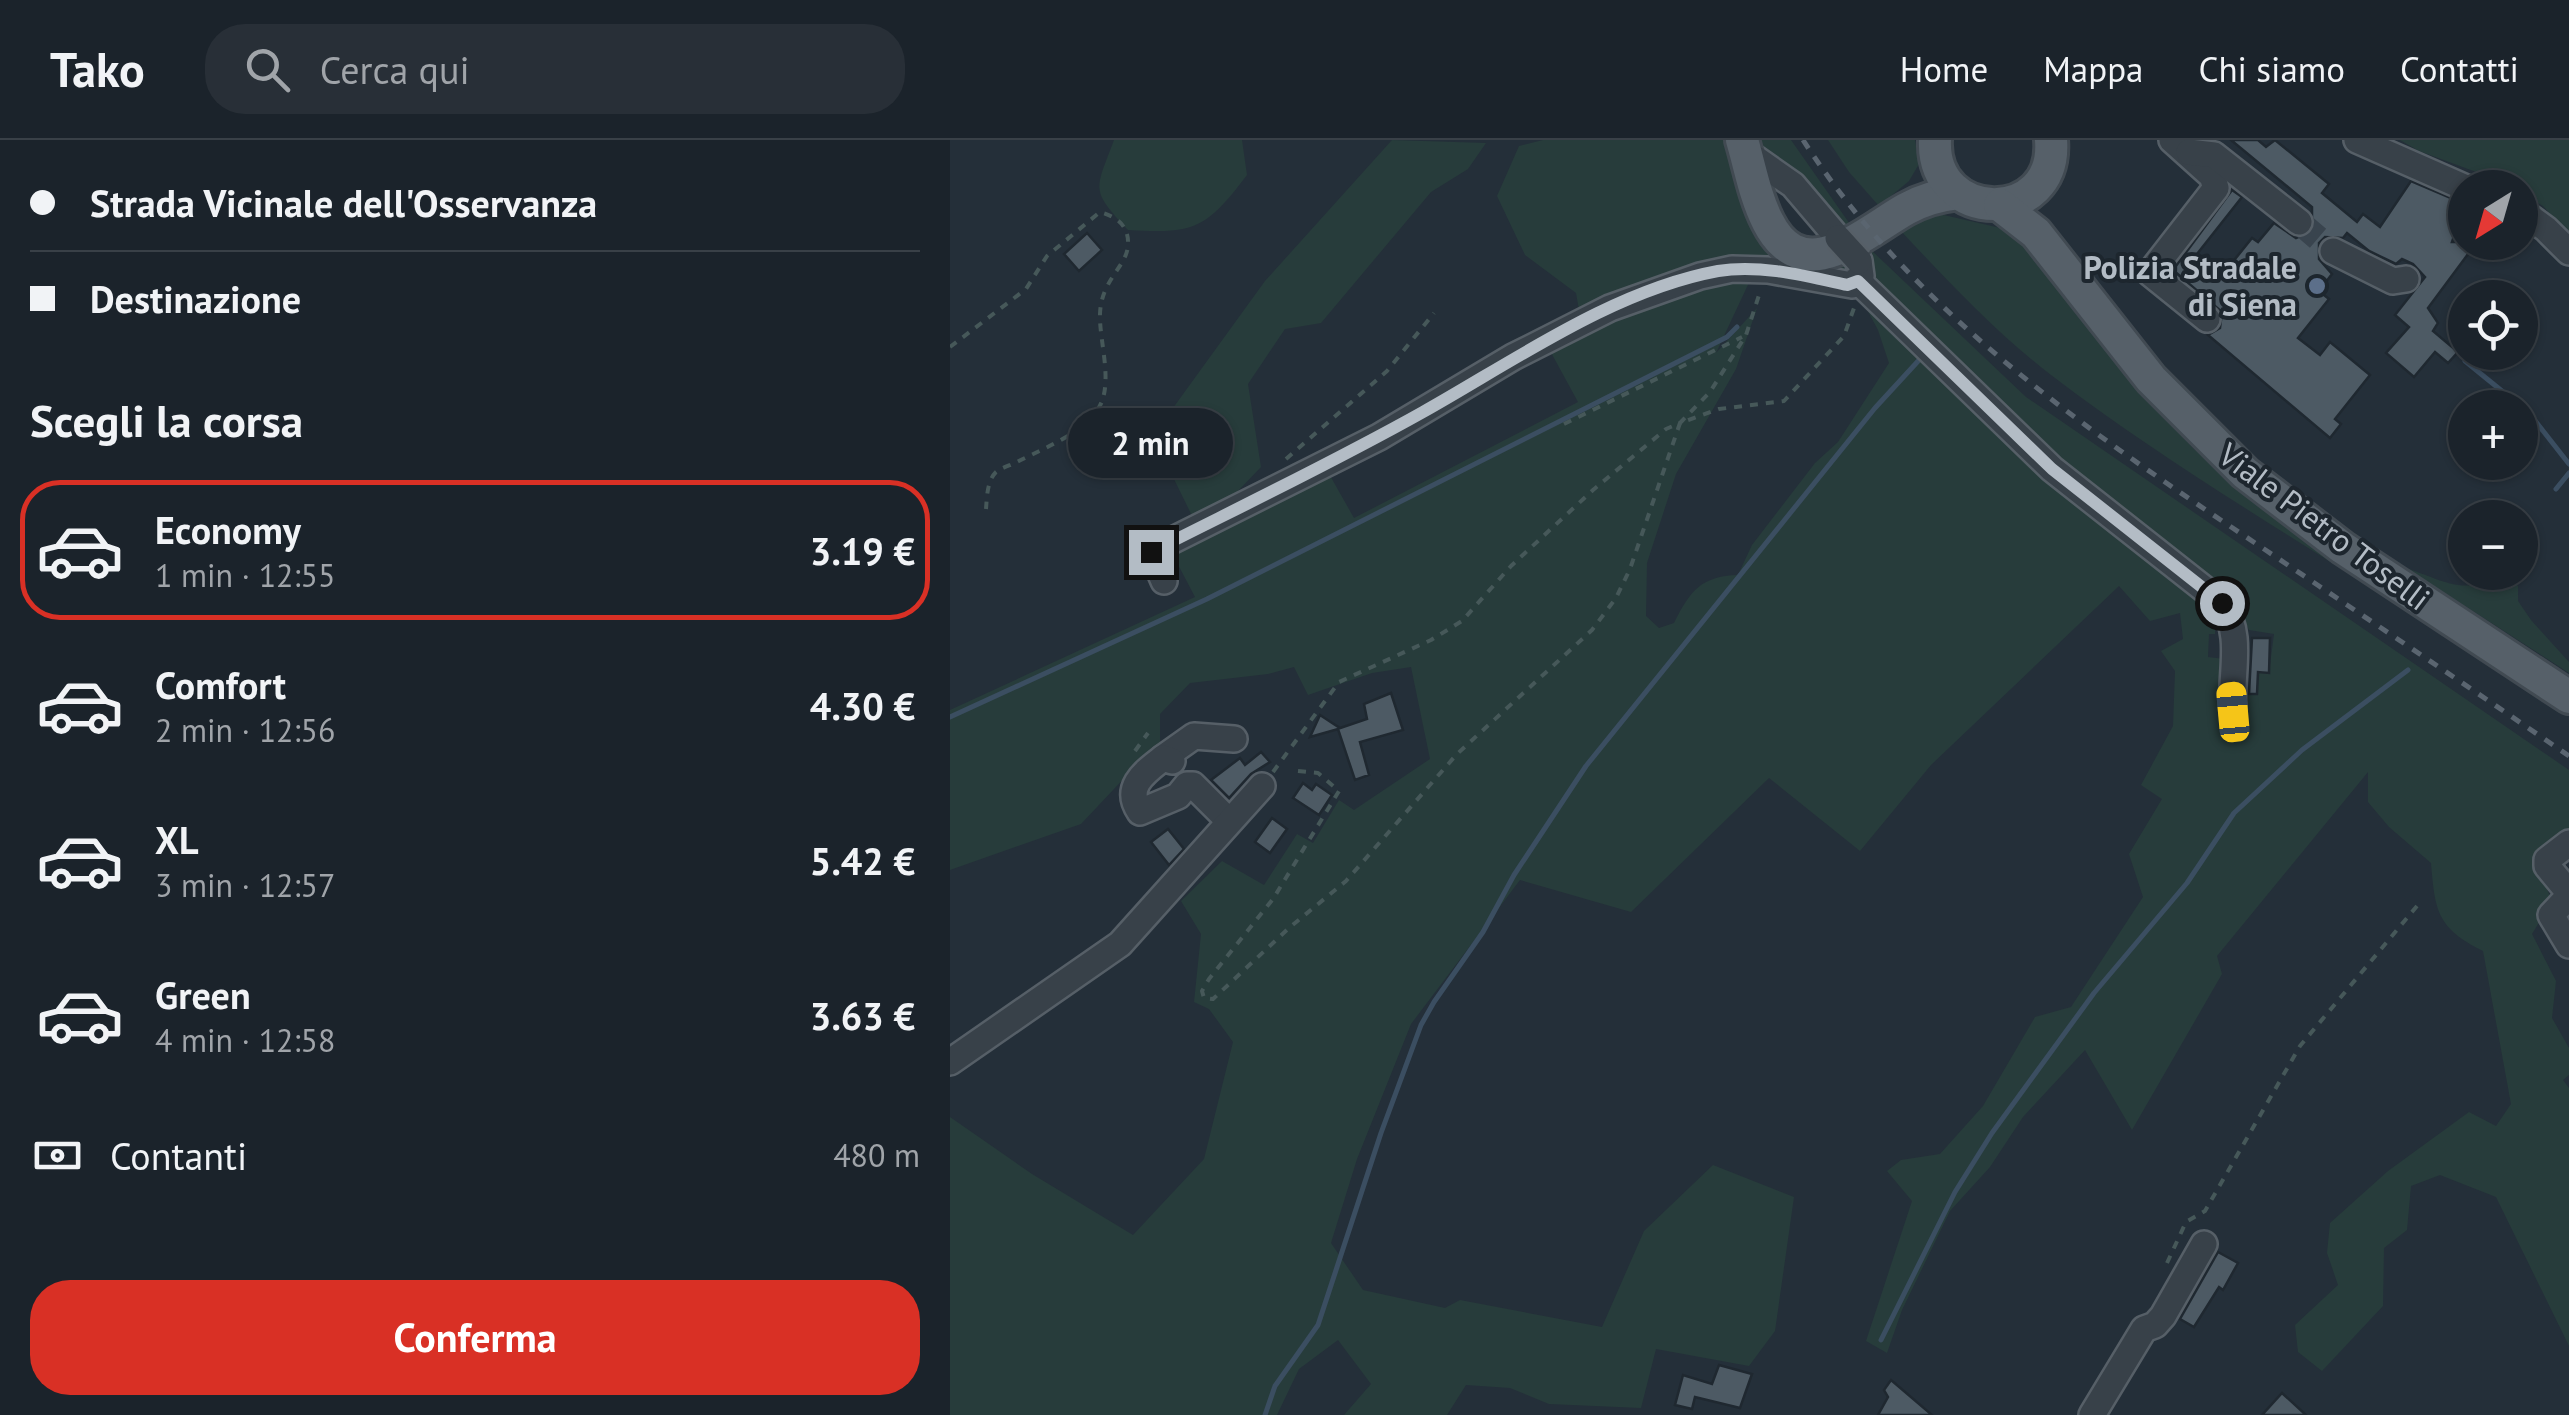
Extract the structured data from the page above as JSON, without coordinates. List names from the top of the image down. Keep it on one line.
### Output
{"streets":{"main road":["Viale Pietro Toselli"]},"places":["Polizia Stradale di Siena"],"north":"bottom left","page":{"header":"Tako","search":"Cerca qui","nav":["Home","Mappa","Chi siamo","Contatti"],"banner":["Strada Vicinale dell'Osservanza","Destinazione"],"map_buttons":["+","−"],"heading":"Scegli la corsa","bubble":"2 min","list":[{"name":"Economy","note":"1 min · 12:55","value":"3.19 €"},{"name":"Comfort","note":"2 min · 12:56","value":"4.30 €"},{"name":"XL","note":"3 min · 12:57","value":"5.42 €"},{"name":"Green","note":"4 min · 12:58","value":"3.63 €"}],"pay":["Contanti","480 m"],"buttons":"Conferma"}}
